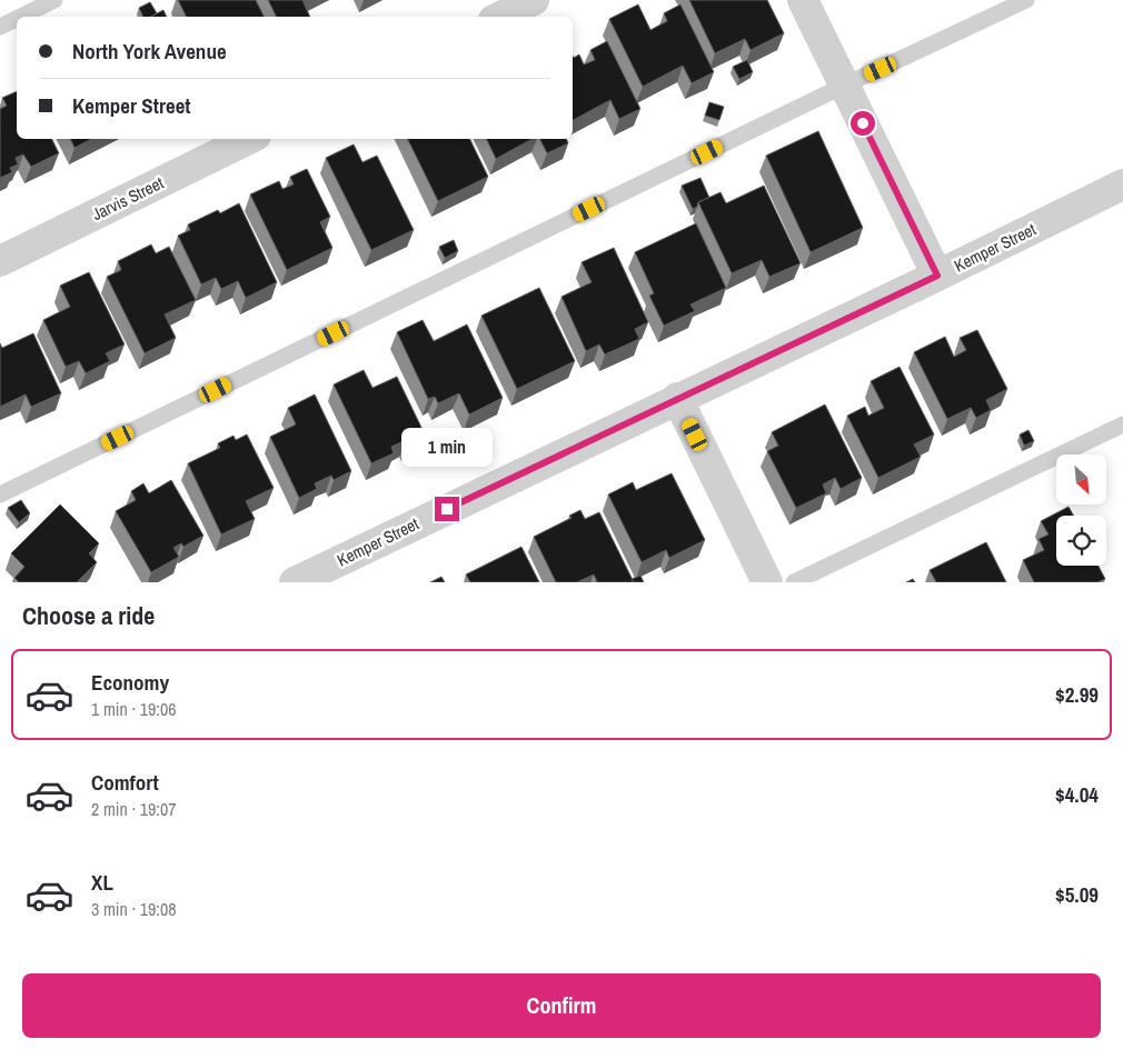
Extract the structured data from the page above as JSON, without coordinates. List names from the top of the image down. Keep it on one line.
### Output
{"streets":{"street":["Jarvis Street","Kemper Street"]},"north":"bottom right","page":{"banner":["North York Avenue","Kemper Street"],"bubble":"1 min","heading":"Choose a ride","list":[{"name":"Economy","note":"1 min · 19:06","value":"$2.99"},{"name":"Comfort","note":"2 min · 19:07","value":"$4.04"},{"name":"XL","note":"3 min · 19:08","value":"$5.09"}],"buttons":"Confirm"}}
